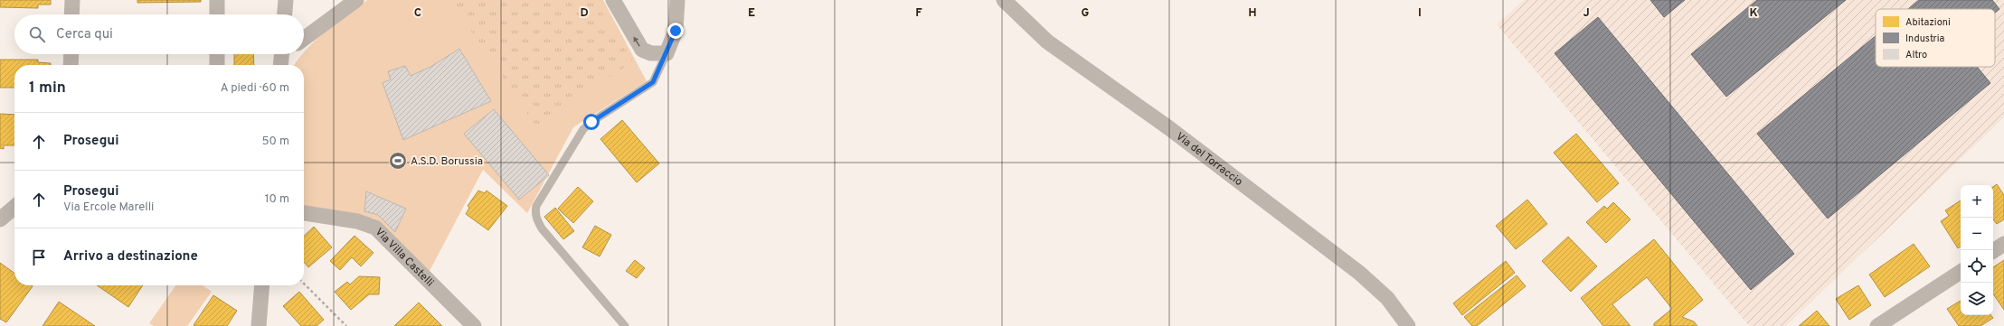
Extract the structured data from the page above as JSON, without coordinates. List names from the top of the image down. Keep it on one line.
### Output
{"streets":{"street":["Via del Torraccio","Via Villa Castelli"]},"places":{"sports":["A.S.D. Borussia"]},"legend":["Abitazioni","Industria","Altro"],"page":{"search":"Cerca qui","heading":["1 min","A piedi · 60 m"],"list":[["Prosegui","50 m"],["Prosegui","Via Ercole Marelli","10 m"],"Arrivo a destinazione"],"map_buttons":["+","−"]},"grid":{"columns":["C","D","E","F","G","H","I","J","K"]}}
